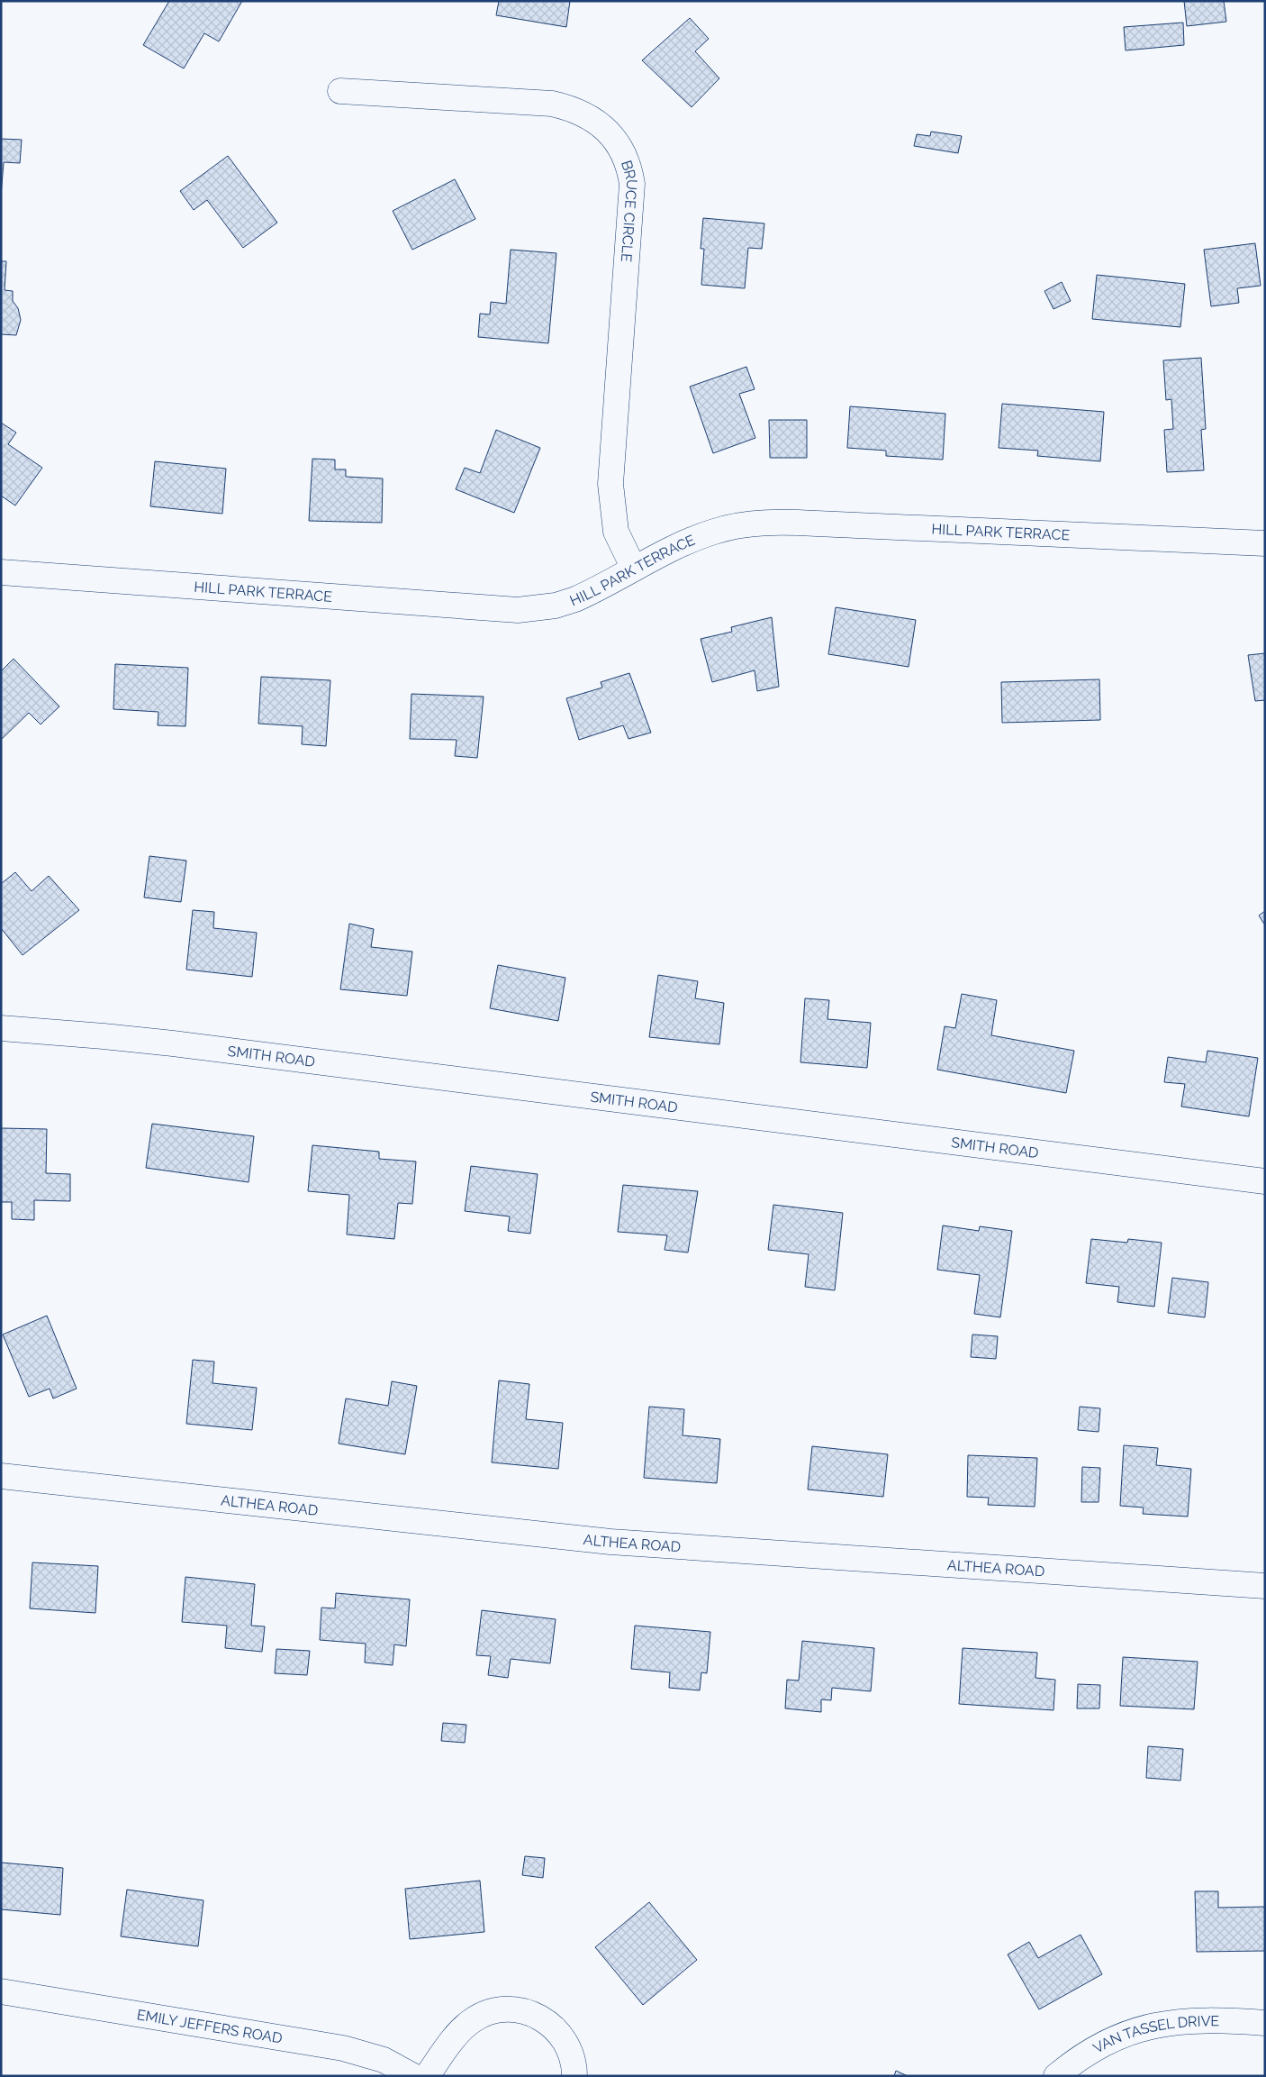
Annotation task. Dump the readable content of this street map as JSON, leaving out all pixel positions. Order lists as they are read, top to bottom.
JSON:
{
  "streets": {
    "street": [
      "BRUCE CIRCLE",
      "HILL PARK TERRACE",
      "SMITH ROAD",
      "ALTHEA ROAD",
      "EMILY JEFFERS ROAD",
      "VAN TASSEL DRIVE"
    ]
  },
  "crossings": [
    ["BRUCE CIRCLE", "HILL PARK TERRACE"]
  ]
}
